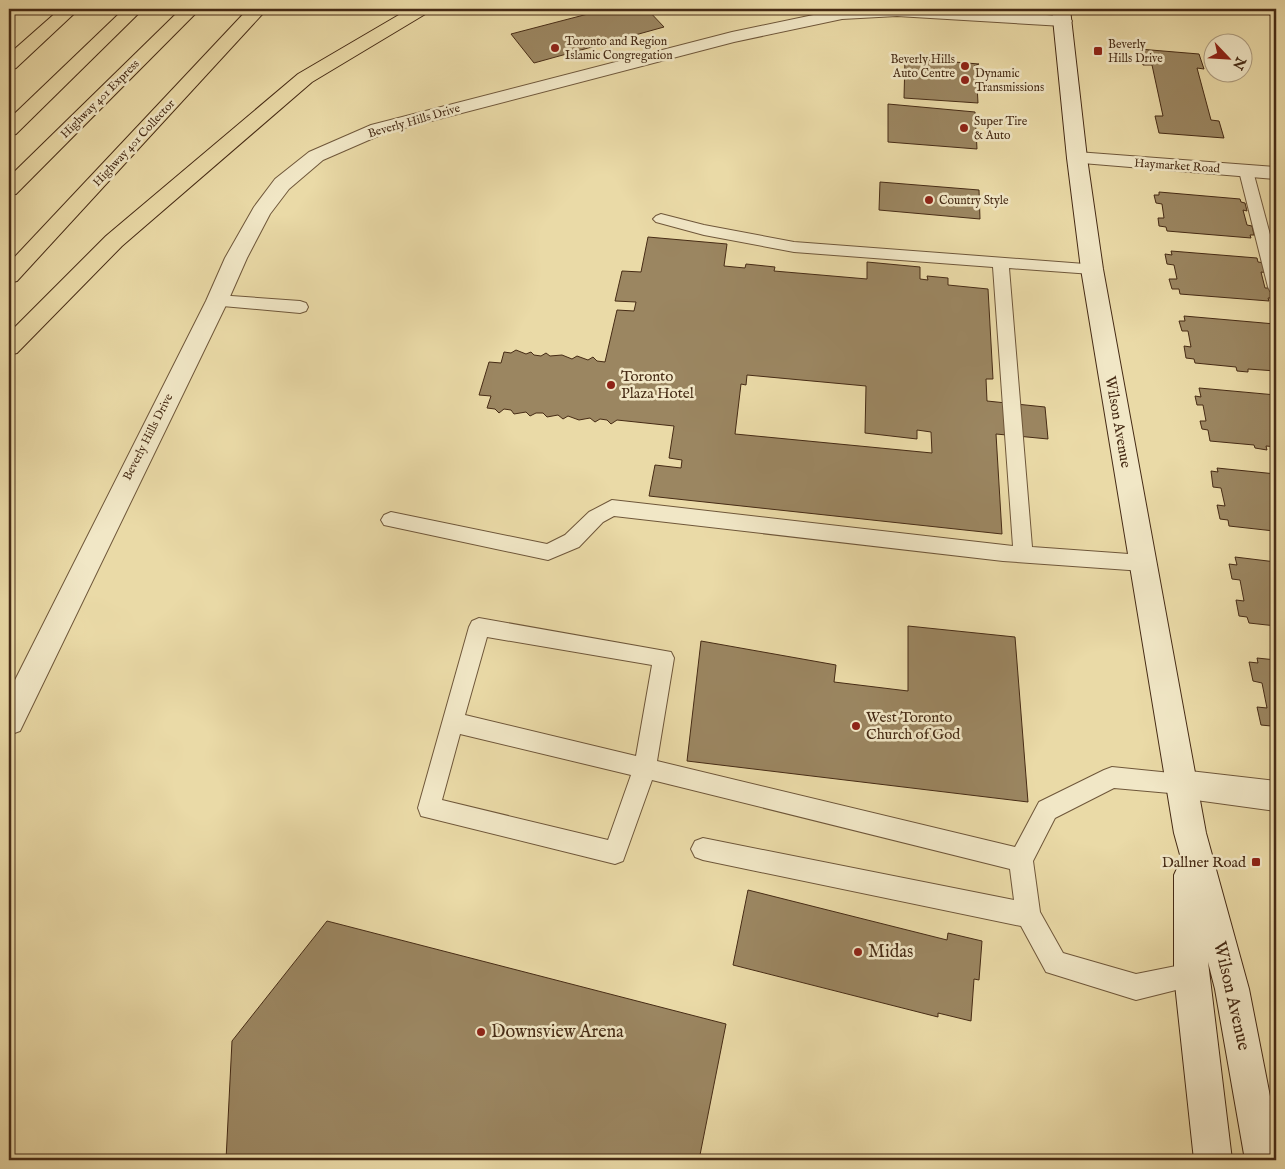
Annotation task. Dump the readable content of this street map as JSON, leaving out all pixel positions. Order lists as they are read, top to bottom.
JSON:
{
  "streets": {
    "highway": ["Highway 401 Express", "Highway 401 Collector"],
    "street": ["Beverly Hills Drive", "Haymarket Road", "Wilson Avenue"]
  },
  "crossings": [
    ["Beverly Hills Drive", "Wilson Avenue"],
    ["Haymarket Road", "Wilson Avenue"]
  ],
  "places": {
    "other": [
      "Toronto and Region Islamic Congregation",
      "Beverly Hills Auto Centre",
      "Dynamic Transmissions",
      "Super Tire & Auto",
      "Country Style",
      "Toronto Plaza Hotel",
      "West Toronto Church of God",
      "Midas",
      "Downsview Arena"
    ],
    "transit": ["Beverly Hills Drive", "Dallner Road"]
  },
  "north": "bottom right"
}
